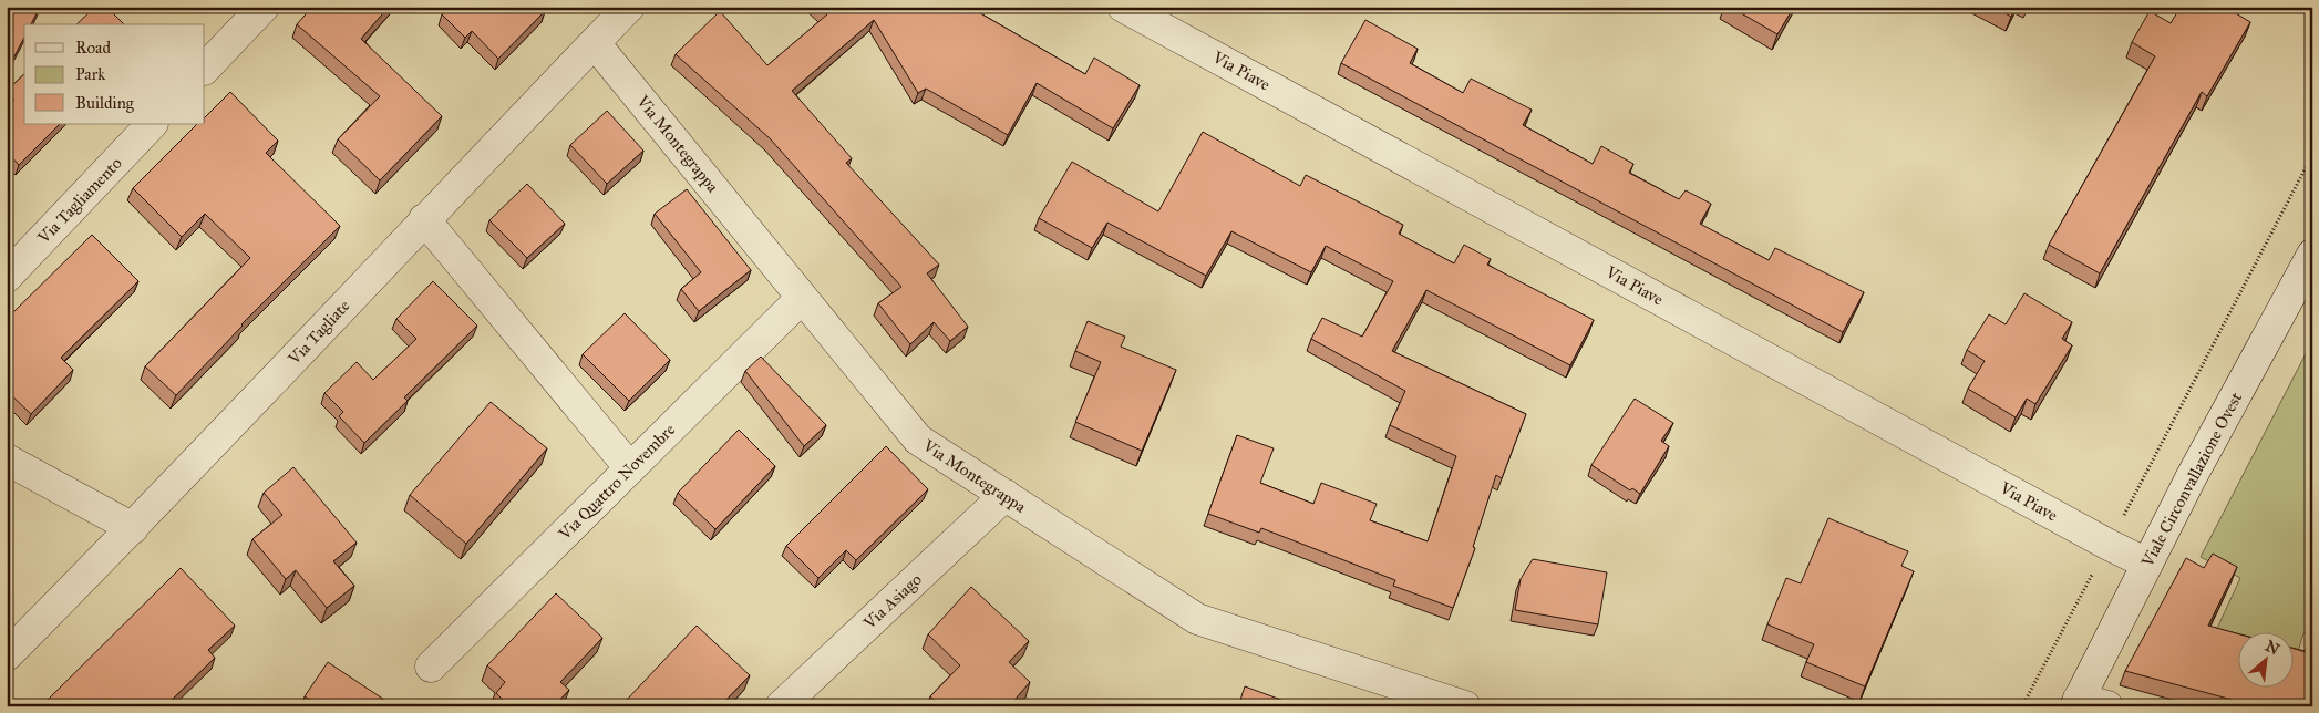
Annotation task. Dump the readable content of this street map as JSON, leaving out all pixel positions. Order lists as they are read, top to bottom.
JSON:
{
  "streets": {
    "street": [
      "Via Piave",
      "Via Montegrappa",
      "Via Tagliamento",
      "Via Tagliate",
      "Viale Circonvallazione Ovest",
      "Via Quattro Novembre",
      "Via Asiago"
    ]
  },
  "crossings": [
    ["Via Piave", "Viale Circonvallazione Ovest"],
    ["Via Montegrappa", "Via Tagliate"],
    ["Via Montegrappa", "Via Quattro Novembre"],
    ["Via Montegrappa", "Via Asiago"]
  ],
  "legend": ["Road", "Park", "Building"],
  "north": "top right"
}
